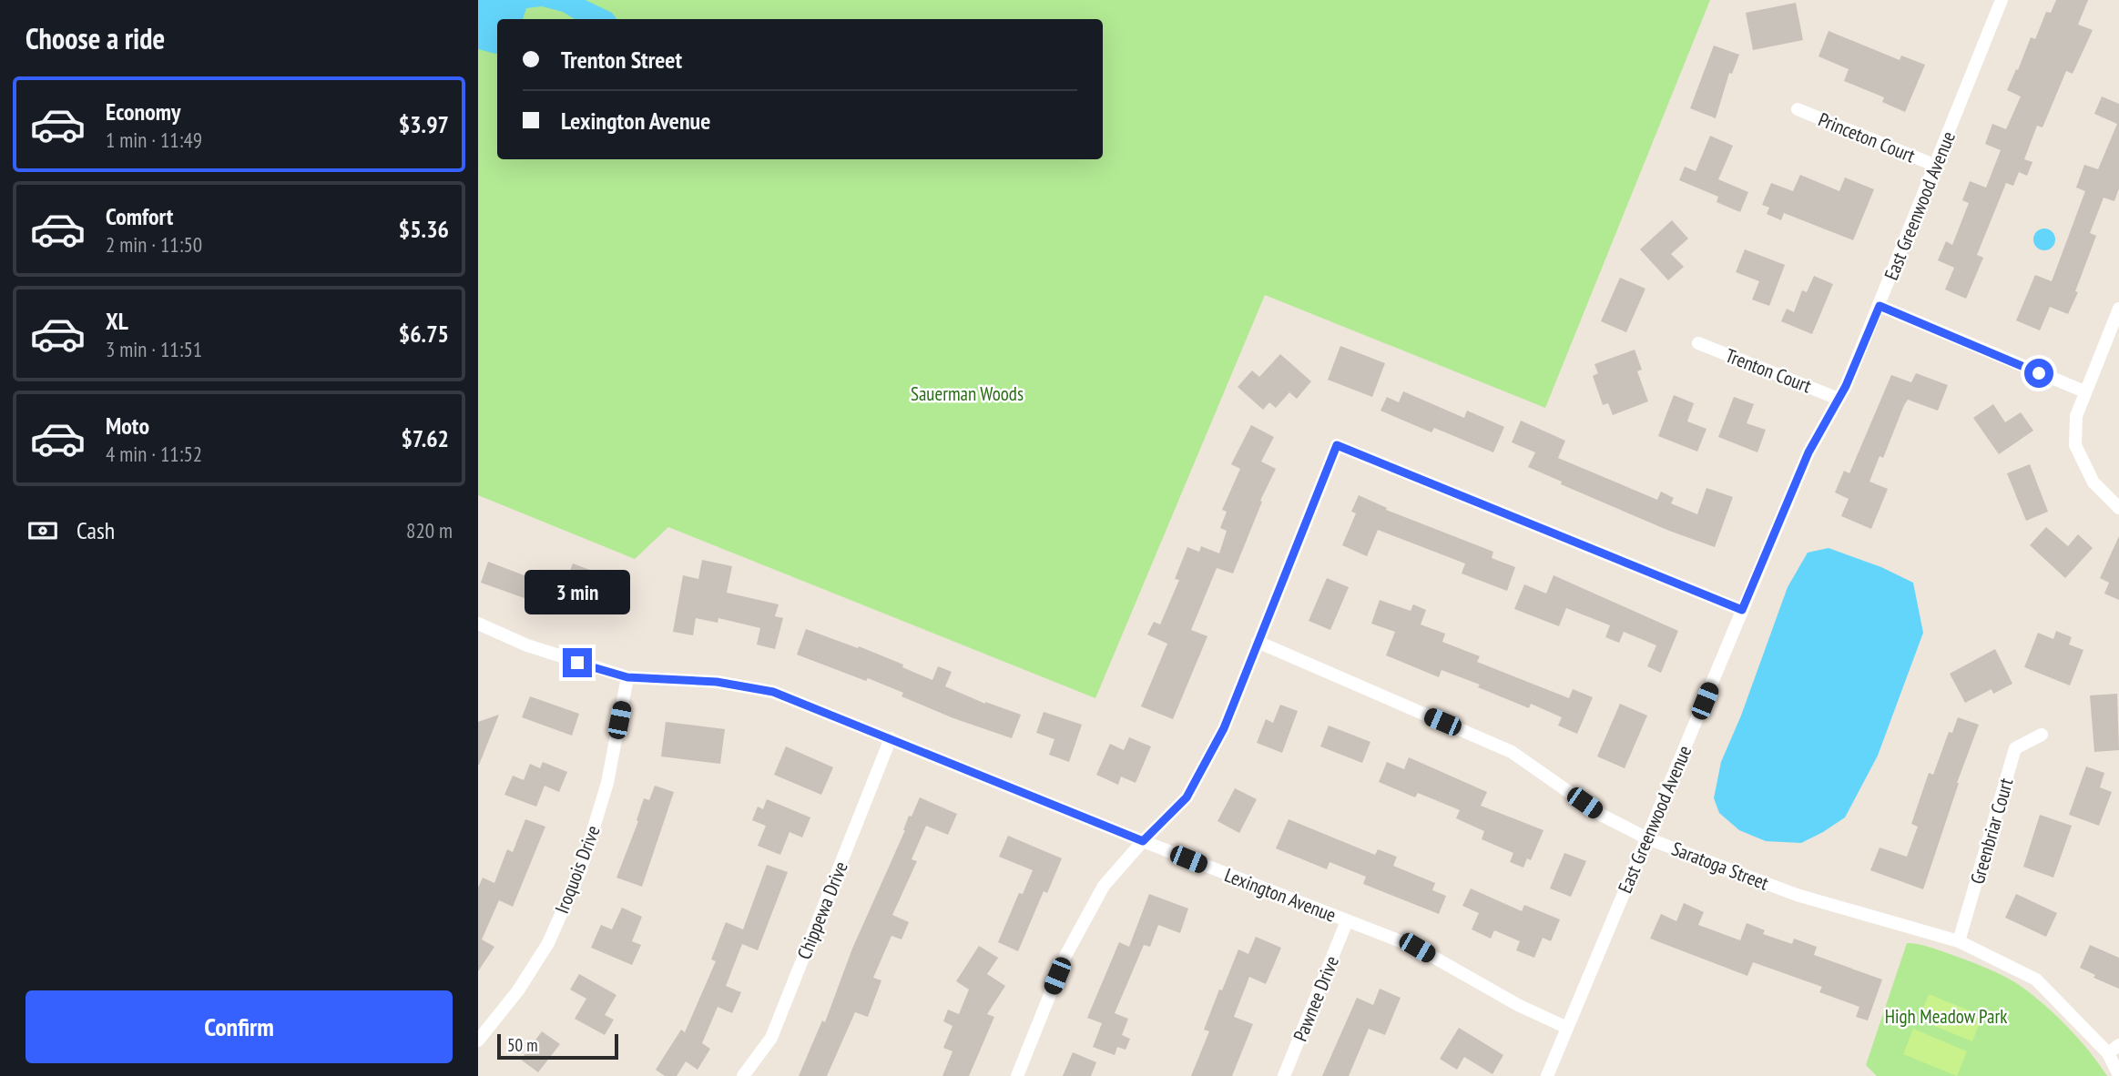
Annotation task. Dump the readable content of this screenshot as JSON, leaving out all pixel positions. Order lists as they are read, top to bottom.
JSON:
{
  "streets": {
    "street": [
      "Princeton Court",
      "East Greenwood Avenue",
      "Trenton Court",
      "Greenbriar Court",
      "Saratoga Street",
      "Iroquois Drive",
      "Lexington Avenue",
      "Chippewa Drive",
      "Pawnee Drive"
    ]
  },
  "crossings": [
    ["Princeton Court", "East Greenwood Avenue"],
    ["East Greenwood Avenue", "Trenton Court"],
    ["East Greenwood Avenue", "Saratoga Street"],
    ["East Greenwood Avenue", "Lexington Avenue"],
    ["Greenbriar Court", "Saratoga Street"],
    ["Iroquois Drive", "Lexington Avenue"],
    ["Lexington Avenue", "Chippewa Drive"],
    ["Lexington Avenue", "Pawnee Drive"]
  ],
  "parks": ["Sauerman Woods", "High Meadow Park"],
  "scale_bar": "50 m",
  "page": {
    "heading": "Choose a ride",
    "banner": ["Trenton Street", "Lexington Avenue"],
    "list": [
      {
        "name": "Economy",
        "note": "1 min · 11:49",
        "value": "$3.97"
      },
      {
        "name": "Comfort",
        "note": "2 min · 11:50",
        "value": "$5.36"
      },
      {
        "name": "XL",
        "note": "3 min · 11:51",
        "value": "$6.75"
      },
      {
        "name": "Moto",
        "note": "4 min · 11:52",
        "value": "$7.62"
      }
    ],
    "pay": ["Cash", "820 m"],
    "bubble": "3 min",
    "buttons": "Confirm",
    "scale": "50 m"
  }
}
